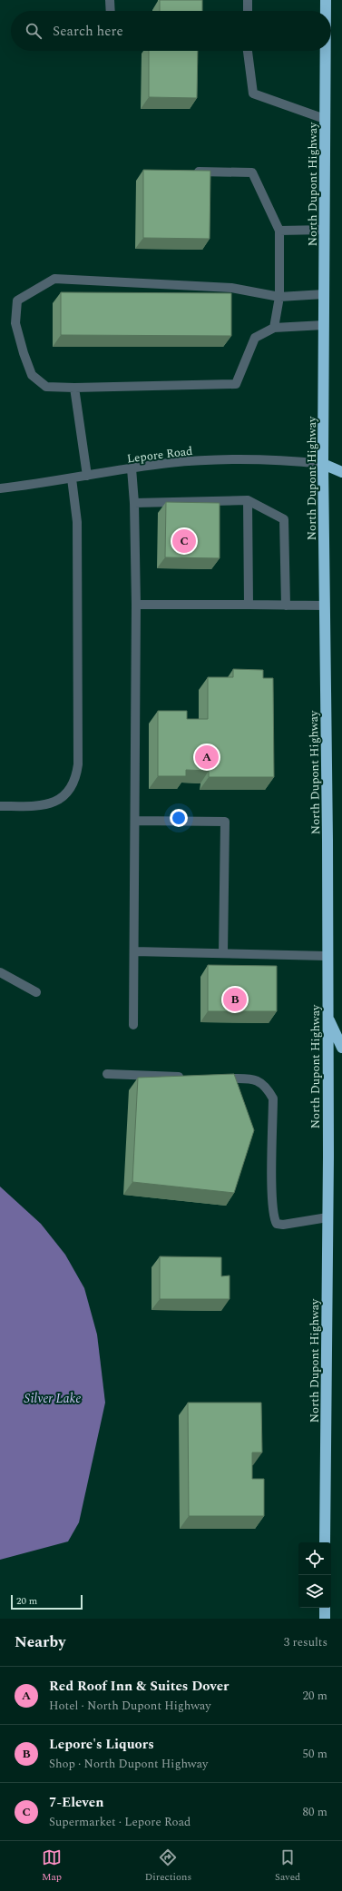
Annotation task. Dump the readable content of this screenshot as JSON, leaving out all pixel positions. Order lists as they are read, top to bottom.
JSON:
{
  "streets": {
    "highway": ["North Dupont Highway"],
    "street": ["Lepore Road"]
  },
  "crossings": [
    ["North Dupont Highway", "Lepore Road"]
  ],
  "water": ["Silver Lake"],
  "scale_bar": "20 m",
  "page": {
    "search": "Search here",
    "pins": ["C", "A", "B"],
    "scale": "20 m",
    "heading": ["Nearby", "3 results"],
    "list": [
      {
        "mark": "A",
        "name": "Red Roof Inn & Suites Dover",
        "note": "Hotel · North Dupont Highway",
        "value": "20 m"
      },
      {
        "mark": "B",
        "name": "Lepore's Liquors",
        "note": "Shop · North Dupont Highway",
        "value": "50 m"
      },
      {
        "mark": "C",
        "name": "7-Eleven",
        "note": "Supermarket · Lepore Road",
        "value": "80 m"
      }
    ],
    "nav": ["Map", "Directions", "Saved"]
  }
}
